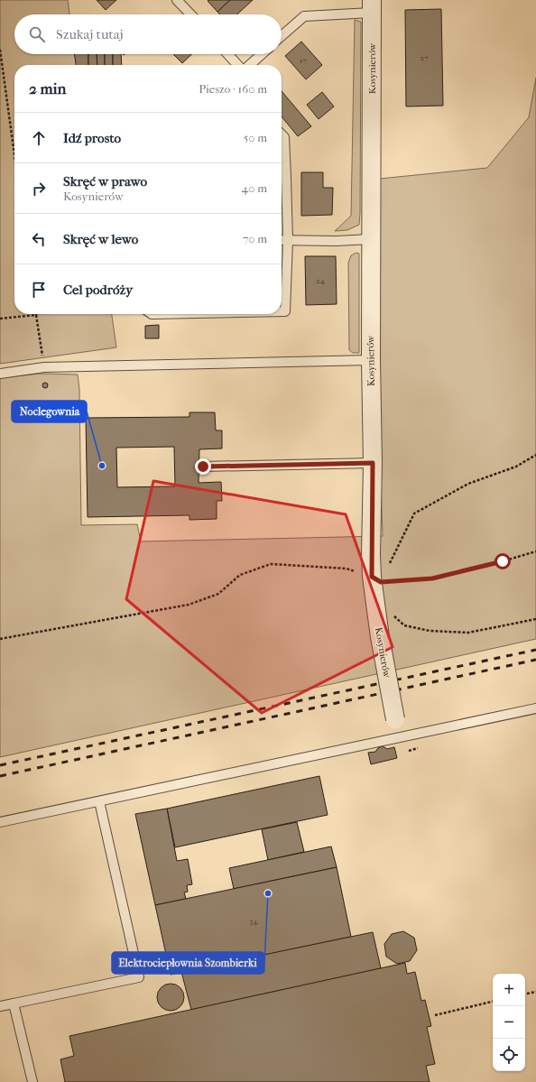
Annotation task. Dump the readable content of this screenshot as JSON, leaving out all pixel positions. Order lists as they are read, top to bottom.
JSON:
{
  "streets": {
    "street": ["Kosynierów"]
  },
  "places": ["Noclegownia", "Elektrociepłownia Szombierki"],
  "house_numbers": [
    "27",
    "17",
    "24",
    "34"
  ],
  "page": {
    "search": "Szukaj tutaj",
    "heading": ["2 min", "Pieszo · 160 m"],
    "list": [
      ["Idź prosto", "50 m"],
      ["Skręć w prawo", "Kosynierów", "40 m"],
      ["Skręć w lewo", "70 m"],
      "Cel podróży"
    ],
    "map_buttons": ["+", "−"]
  }
}
